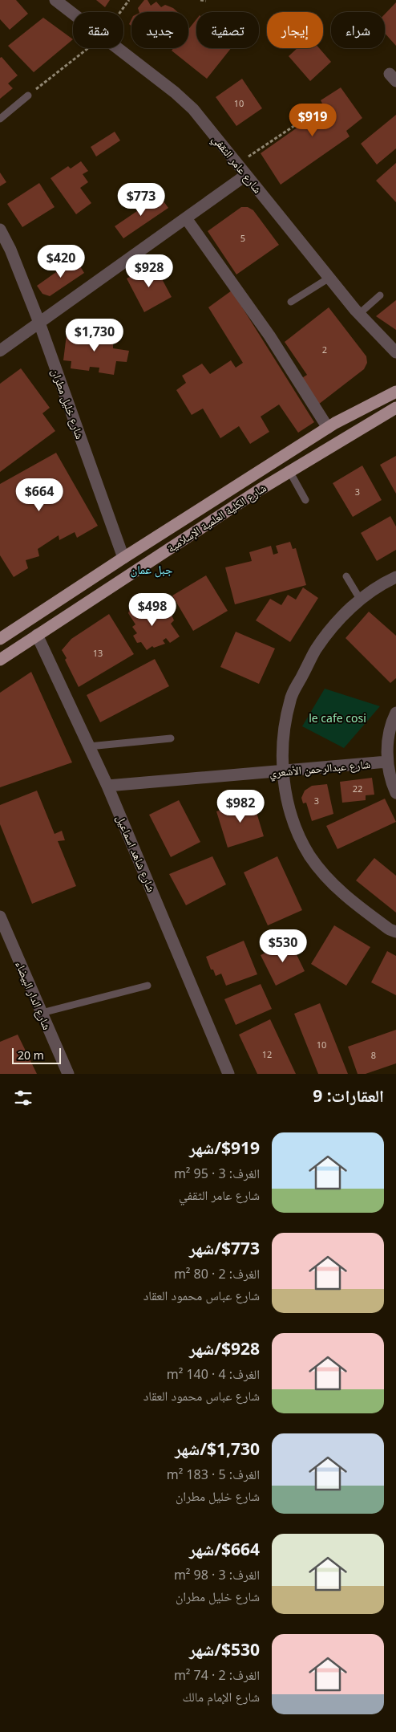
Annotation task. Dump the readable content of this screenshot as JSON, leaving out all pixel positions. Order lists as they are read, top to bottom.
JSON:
{
  "streets": {
    "main road": ["شارع الكلية العلمية الإسلامية"],
    "street": [
      "شارع عامر الثقفي",
      "شارع خليل مطران",
      "شارع عبدالرحمن الأشعري",
      "شارع شاهد اسماعيل",
      "شارع الدار البيضاء"
    ]
  },
  "crossings": [
    ["شارع خليل مطران", "شارع الكلية العلمية الإسلامية"],
    ["شارع الكلية العلمية الإسلامية", "شارع شاهد اسماعيل"],
    ["شارع عبدالرحمن الأشعري", "شارع شاهد اسماعيل"]
  ],
  "districts": ["جبل عمان"],
  "parks": ["le cafe cosi"],
  "house_numbers": [
    "10",
    "5",
    "2",
    "3",
    "13",
    "22",
    "3",
    "10",
    "12",
    "8"
  ],
  "scale_bar": "20 m",
  "page": {
    "chip": [
      "شراء",
      "إيجار",
      "تصفية",
      "جديد",
      "شقة"
    ],
    "price": [
      "$919",
      "$773",
      "$420",
      "$928",
      "$1,730",
      "$664",
      "$498",
      "$982",
      "$530"
    ],
    "scale": "20 m",
    "heading": "العقارات: 9",
    "list": [
      {
        "name": "$919/شهر",
        "note": "الغرف: 3 · 95 m² · شارع عامر الثقفي"
      },
      {
        "name": "$773/شهر",
        "note": "الغرف: 2 · 80 m² · شارع عباس محمود العقاد"
      },
      {
        "name": "$928/شهر",
        "note": "الغرف: 4 · 140 m² · شارع عباس محمود العقاد"
      },
      {
        "name": "$1,730/شهر",
        "note": "الغرف: 5 · 183 m² · شارع خليل مطران"
      },
      {
        "name": "$664/شهر",
        "note": "الغرف: 3 · 98 m² · شارع خليل مطران"
      },
      {
        "name": "$530/شهر",
        "note": "الغرف: 2 · 74 m² · شارع الإمام مالك"
      }
    ]
  }
}
